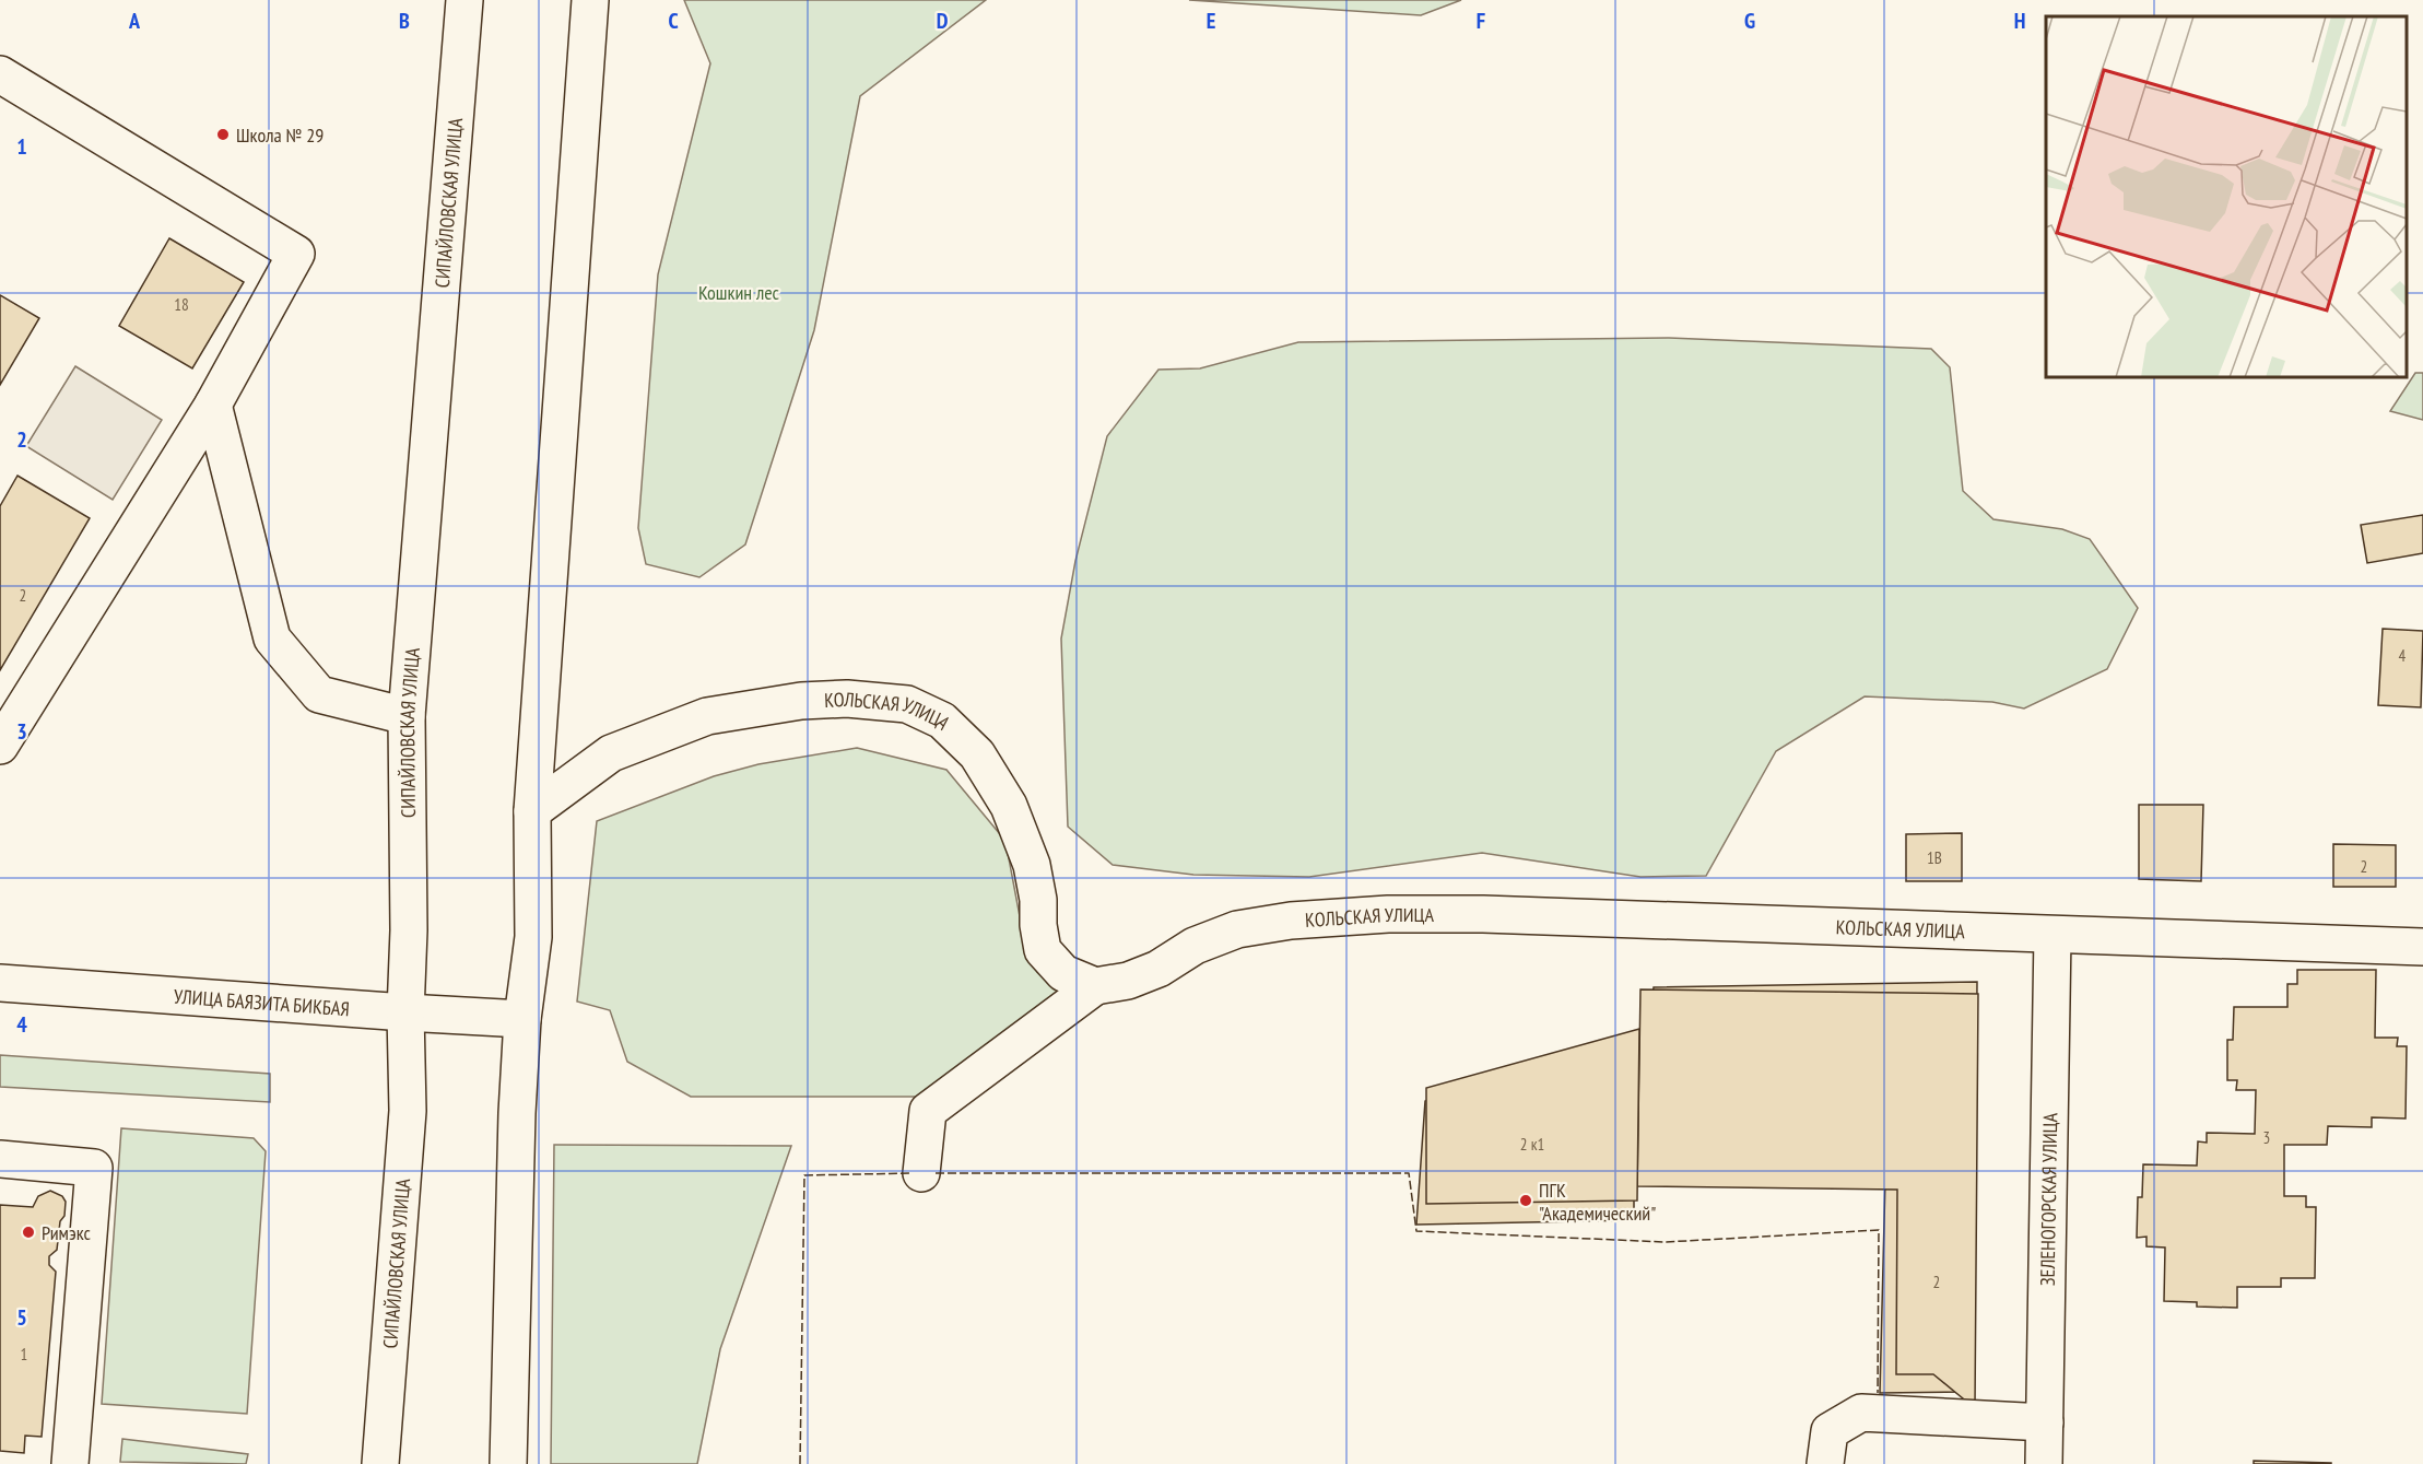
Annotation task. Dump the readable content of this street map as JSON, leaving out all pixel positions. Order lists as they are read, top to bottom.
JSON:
{
  "streets": {
    "main road": [
      "СИПАЙЛОВСКАЯ УЛИЦА",
      "КОЛЬСКАЯ УЛИЦА",
      "УЛИЦА БАЯЗИТА БИКБАЯ",
      "ЗЕЛЕНОГОРСКАЯ УЛИЦА"
    ]
  },
  "crossings": [
    ["СИПАЙЛОВСКАЯ УЛИЦА", "УЛИЦА БАЯЗИТА БИКБАЯ"],
    ["КОЛЬСКАЯ УЛИЦА", "ЗЕЛЕНОГОРСКАЯ УЛИЦА"]
  ],
  "parks": ["Кошкин лес"],
  "places": ["Школа № 29", "ПГК \"Академический\"", "Римэкс"],
  "house_numbers": [
    "18",
    "2",
    "4",
    "1В",
    "2",
    "3",
    "2 к1",
    "2",
    "1"
  ],
  "grid": {
    "columns": [
      "A",
      "B",
      "C",
      "D",
      "E",
      "F",
      "G",
      "H"
    ],
    "rows": [
      "1",
      "2",
      "3",
      "4",
      "5"
    ]
  }
}
